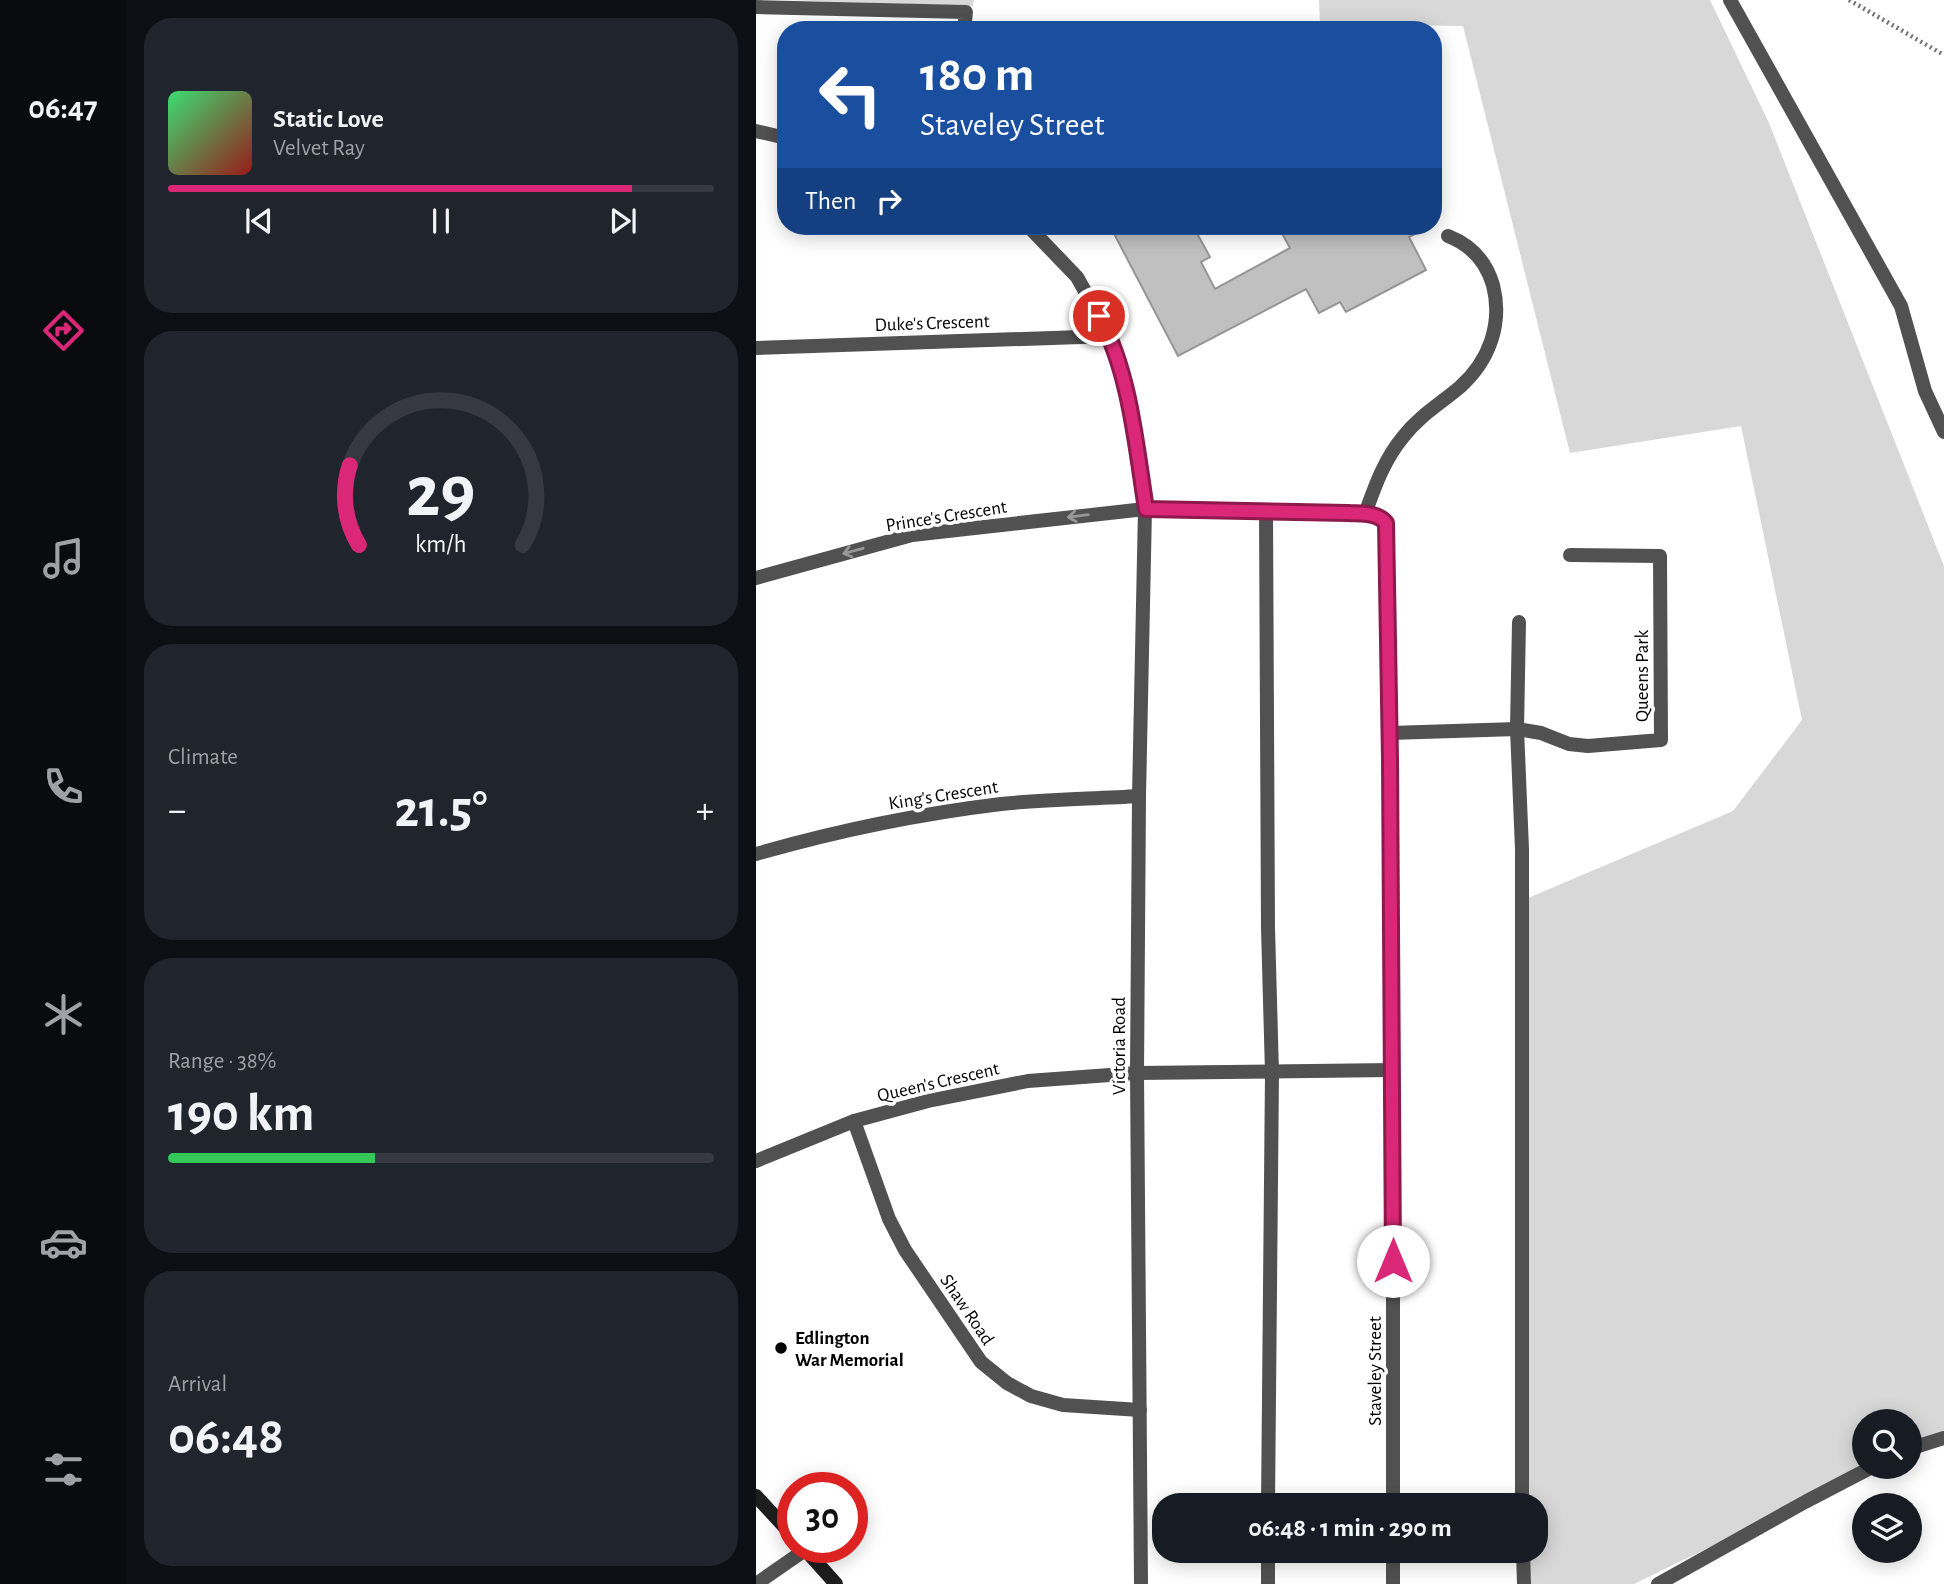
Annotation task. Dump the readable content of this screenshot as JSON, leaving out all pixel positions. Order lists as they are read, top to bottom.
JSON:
{
  "streets": {
    "street": [
      "Duke's Crescent",
      "Prince's Crescent",
      "Queens Park",
      "King's Crescent",
      "Victoria Road",
      "Queen's Crescent",
      "Shaw Road",
      "Staveley Street"
    ]
  },
  "crossings": [
    ["Duke's Crescent", "Victoria Road"],
    ["Prince's Crescent", "Victoria Road"],
    ["King's Crescent", "Victoria Road"],
    ["Victoria Road", "Queen's Crescent"],
    ["Victoria Road", "Shaw Road"],
    ["Queen's Crescent", "Shaw Road"],
    ["Queen's Crescent", "Staveley Street"]
  ],
  "one_way": ["Prince's Crescent"],
  "places": ["Edlington War Memorial"],
  "page": {
    "tabs": "06:47",
    "turn": ["180 m", "Staveley Street"],
    "song": ["Static Love", "Velvet Ray"],
    "then": "Then",
    "tile": [
      "Climate",
      ["Range · 38%", "190 km"],
      ["Arrival", "06:48"]
    ],
    "heat": ["−", "21.5°", "+"],
    "limit": "30",
    "trip": "06:48 · 1 min · 290 m",
    "gauge": ["29", "km/h"]
  }
}
